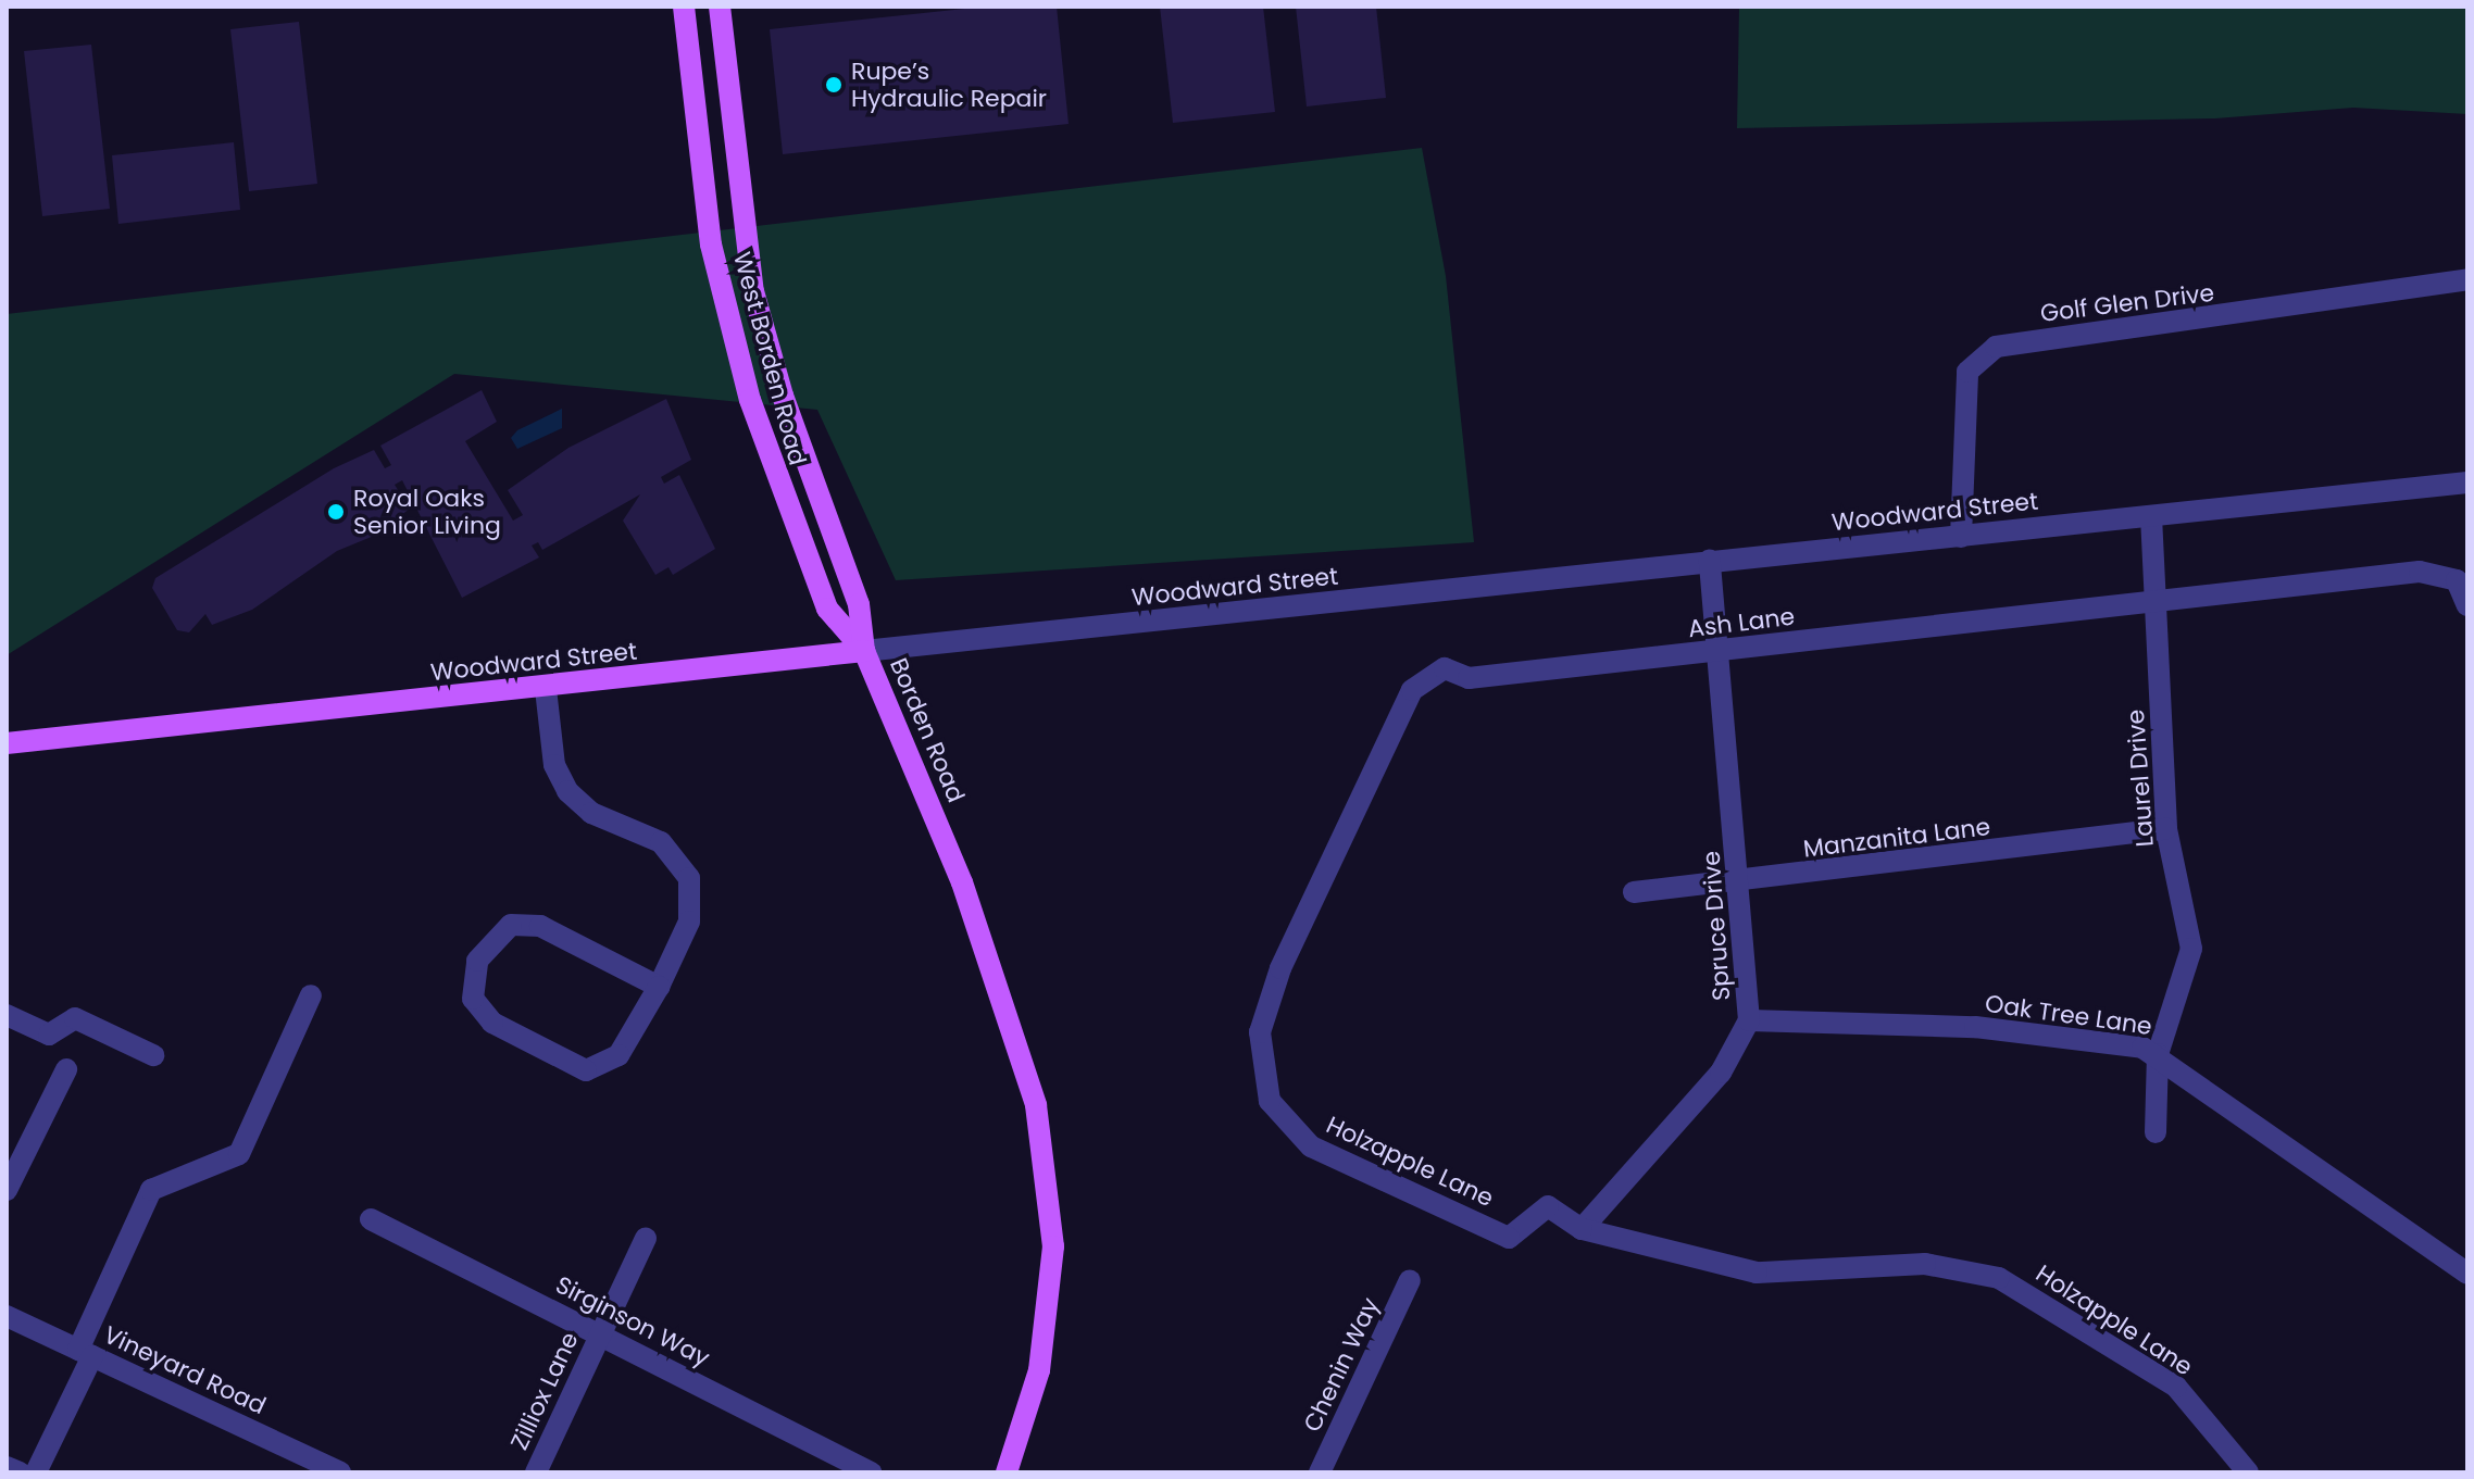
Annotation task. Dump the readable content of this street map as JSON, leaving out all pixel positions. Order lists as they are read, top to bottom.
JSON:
{
  "streets": {
    "main road": ["West Borden Road", "Woodward Street", "Borden Road"],
    "street": [
      "Golf Glen Drive",
      "Ash Lane",
      "Laurel Drive",
      "Manzanita Lane",
      "Spruce Drive",
      "Oak Tree Lane",
      "Holzapple Lane",
      "Sirginson Way",
      "Chenin Way",
      "Vineyard Road",
      "Zilliox Lane"
    ]
  },
  "crossings": [
    ["Golf Glen Drive", "Woodward Street"],
    ["West Borden Road", "Woodward Street"],
    ["West Borden Road", "Borden Road"],
    ["Woodward Street", "Borden Road"],
    ["Woodward Street", "Laurel Drive"],
    ["Woodward Street", "Spruce Drive"],
    ["Ash Lane", "Laurel Drive"],
    ["Ash Lane", "Spruce Drive"],
    ["Ash Lane", "Holzapple Lane"],
    ["Laurel Drive", "Manzanita Lane"],
    ["Laurel Drive", "Oak Tree Lane"],
    ["Manzanita Lane", "Spruce Drive"],
    ["Spruce Drive", "Oak Tree Lane"],
    ["Spruce Drive", "Holzapple Lane"],
    ["Sirginson Way", "Zilliox Lane"]
  ],
  "places": ["Rupe’s Hydraulic Repair", "Royal Oaks Senior Living"]
}
